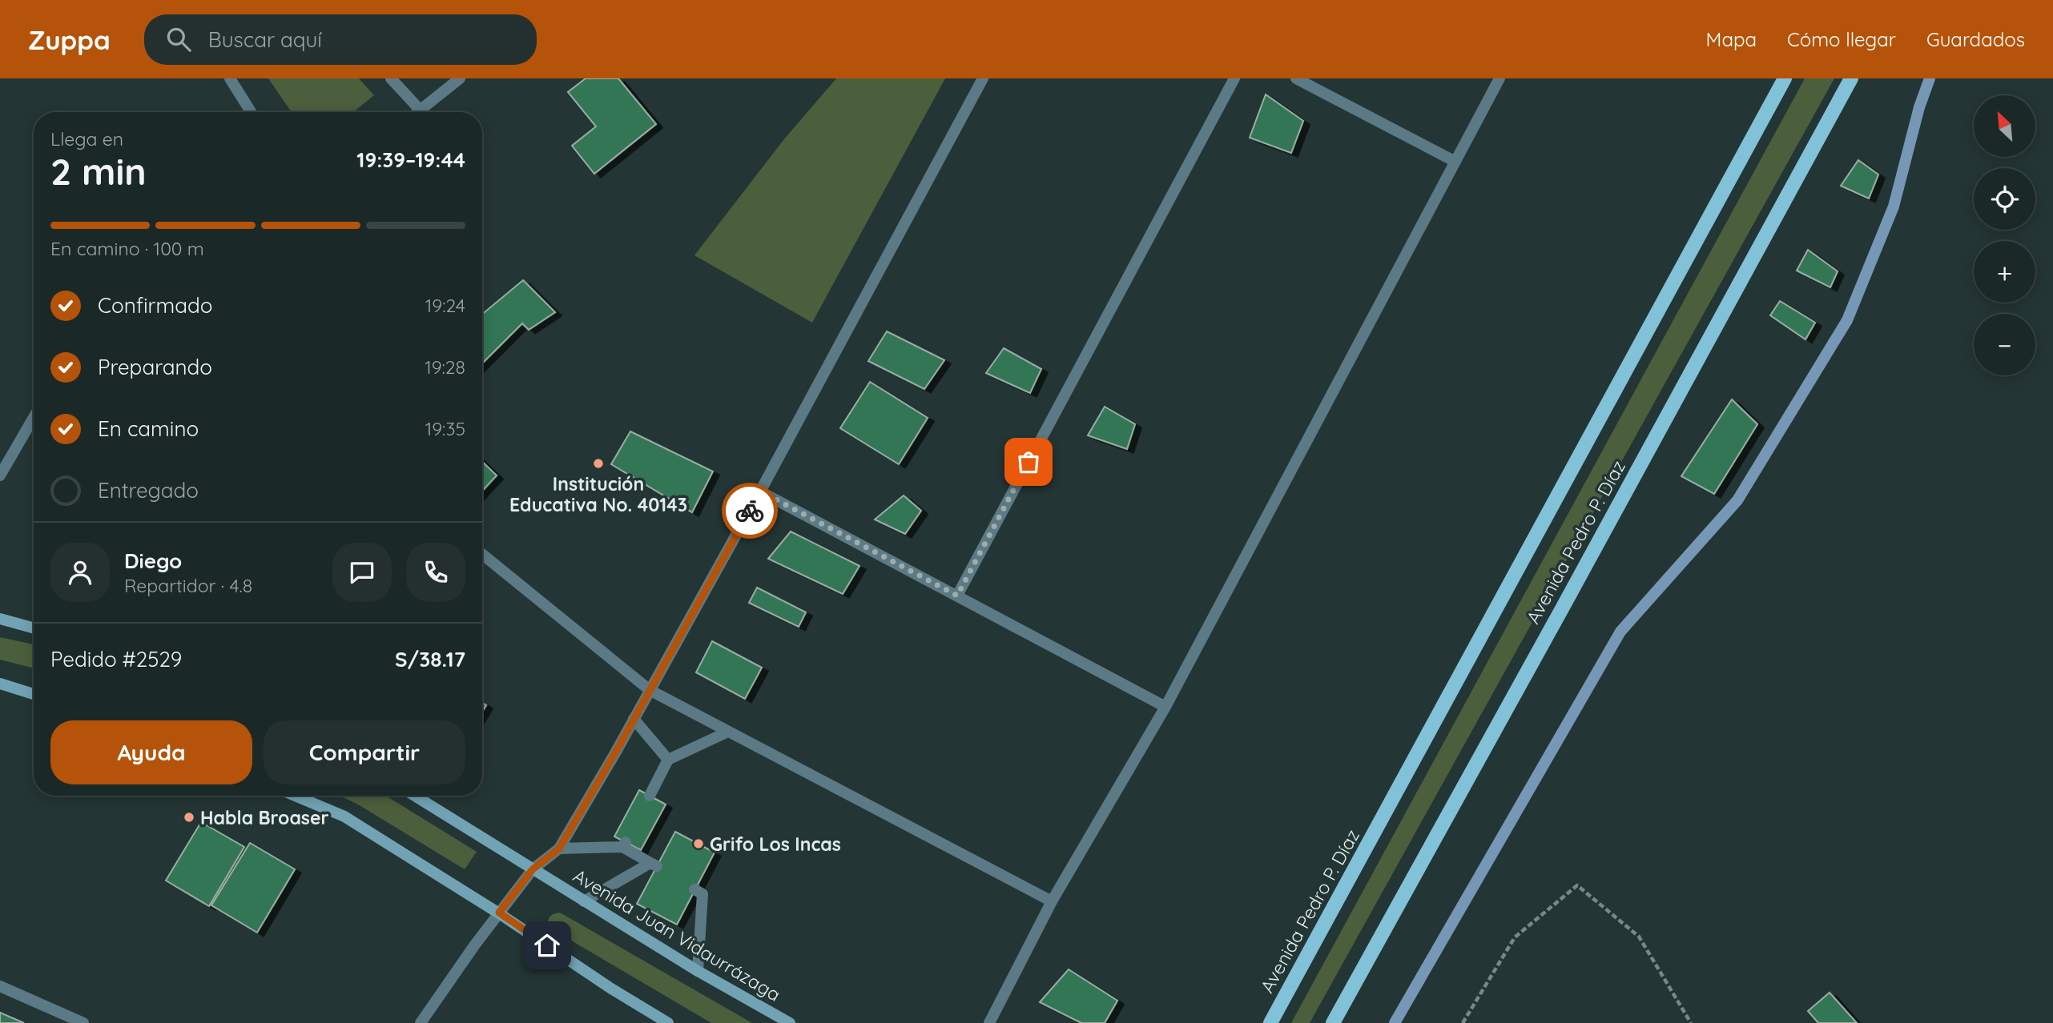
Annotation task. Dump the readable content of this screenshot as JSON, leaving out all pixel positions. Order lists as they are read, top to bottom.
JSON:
{
  "streets": {
    "main road": ["Avenida Pedro P. Díaz", "Avenida Juan Vidaurrázaga"]
  },
  "places": ["Institución Educativa No. 40143", "Habla Broaser", "Grifo Los Incas"],
  "north": "top left",
  "page": {
    "header": "Zuppa",
    "search": "Buscar aquí",
    "nav": ["Mapa", "Cómo llegar", "Guardados"],
    "map_buttons": ["+", "−"],
    "heading": ["2 min", "Llega en", "19:39–19:44"],
    "panel": [
      "Diego",
      "Repartidor · 4.8",
      "Pedido #2529",
      "S/38.17"
    ],
    "bar": "En camino · 100 m",
    "list": [
      ["Confirmado", "19:24"],
      ["Preparando", "19:28"],
      ["En camino", "19:35"],
      "Entregado"
    ],
    "buttons": ["Ayuda", "Compartir"]
  }
}
